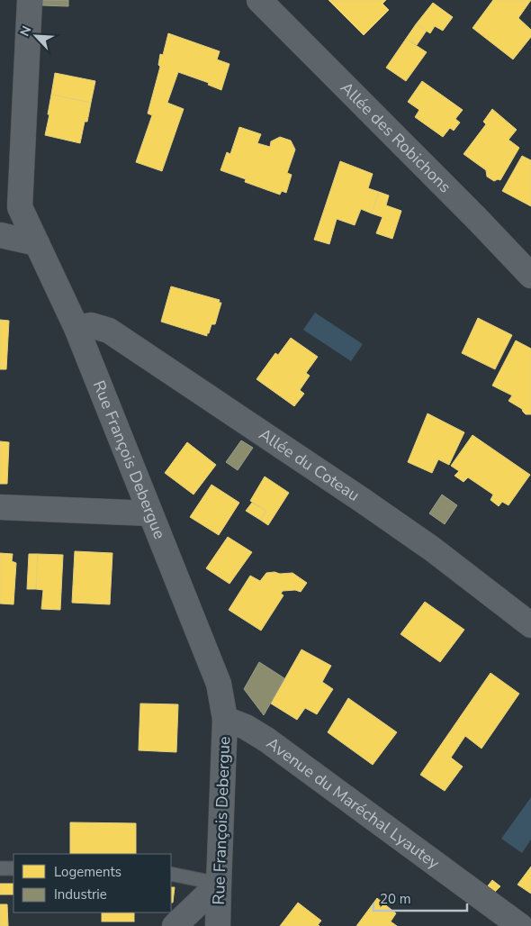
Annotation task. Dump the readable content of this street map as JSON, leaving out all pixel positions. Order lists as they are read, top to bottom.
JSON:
{
  "streets": {
    "street": [
      "Allée des Robichons",
      "Rue François Debergue",
      "Allée du Coteau",
      "Avenue du Maréchal Lyautey"
    ]
  },
  "crossings": [
    ["Rue François Debergue", "Allée du Coteau"],
    ["Rue François Debergue", "Avenue du Maréchal Lyautey"]
  ],
  "legend": ["Logements", "Industrie"],
  "scale_bar": "20 m",
  "north": "top left"
}
